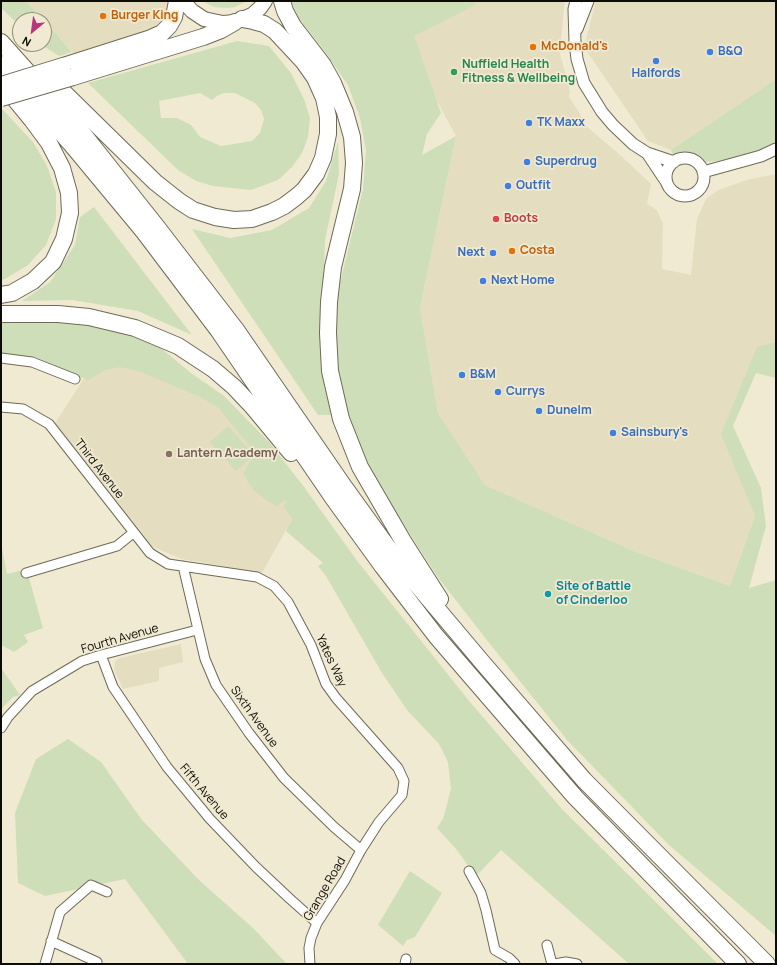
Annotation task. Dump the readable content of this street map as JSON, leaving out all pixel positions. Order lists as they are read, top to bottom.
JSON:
{
  "streets": {
    "street": [
      "Third Avenue",
      "Fourth Avenue",
      "Yates Way",
      "Sixth Avenue",
      "Fifth Avenue",
      "Grange Road"
    ]
  },
  "crossings": [
    ["Third Avenue", "Yates Way"],
    ["Fourth Avenue", "Sixth Avenue"],
    ["Fourth Avenue", "Fifth Avenue"],
    ["Yates Way", "Sixth Avenue"],
    ["Yates Way", "Grange Road"],
    ["Sixth Avenue", "Grange Road"],
    ["Fifth Avenue", "Grange Road"]
  ],
  "places": [
    "Burger King",
    "McDonald's",
    "B&Q",
    "Halfords",
    "Nuffield Health Fitness & Wellbeing",
    "TK Maxx",
    "Superdrug",
    "Outfit",
    "Boots",
    "Costa",
    "Next",
    "Next Home",
    "B&M",
    "Currys",
    "Dunelm",
    "Sainsbury's",
    "Lantern Academy",
    "Site of Battle of Cinderloo"
  ],
  "north": "bottom left"
}
